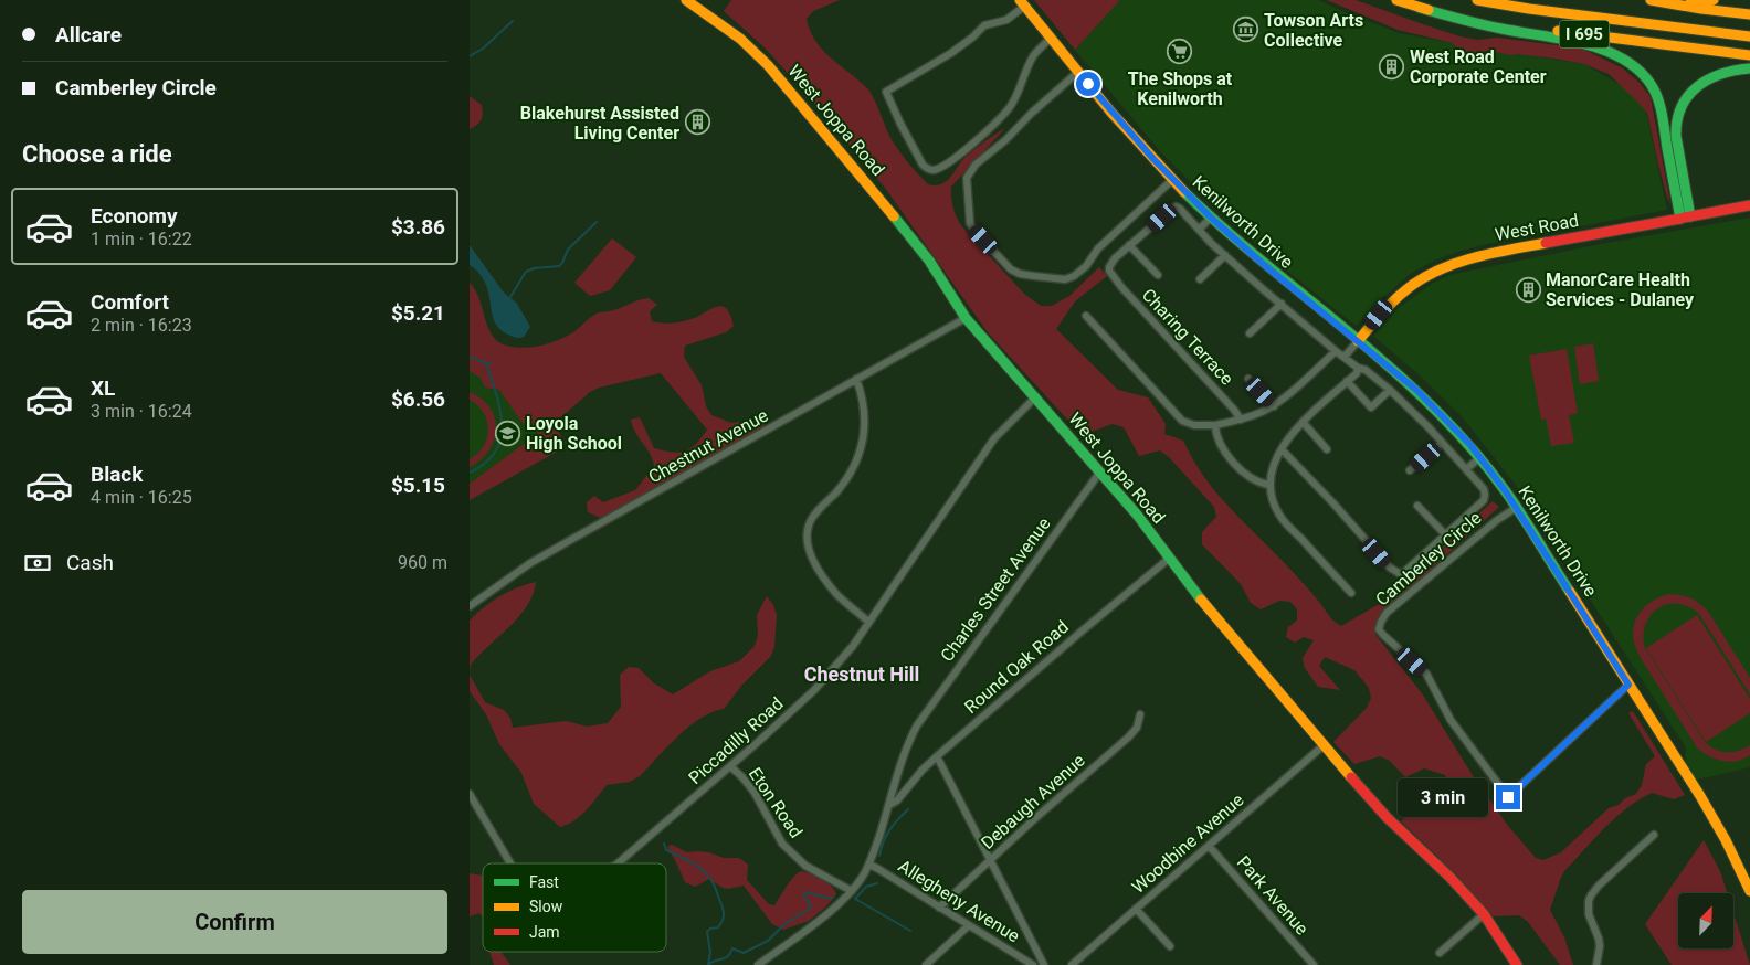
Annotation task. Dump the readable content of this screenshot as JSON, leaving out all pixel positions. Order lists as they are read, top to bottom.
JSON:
{
  "streets": {
    "main road": [
      "I 695",
      "West Joppa Road",
      "Kenilworth Drive",
      "West Road"
    ],
    "street": [
      "Charing Terrace",
      "Chestnut Avenue",
      "Camberley Circle",
      "Charles Street Avenue",
      "Round Oak Road",
      "Piccadilly Road",
      "Debaugh Avenue",
      "Eton Road",
      "Woodbine Avenue",
      "Park Avenue",
      "Allegheny Avenue"
    ]
  },
  "crossings": [
    ["West Joppa Road", "Chestnut Avenue"],
    ["West Joppa Road", "Charles Street Avenue"],
    ["West Joppa Road", "Round Oak Road"],
    ["West Joppa Road", "Piccadilly Road"],
    ["West Joppa Road", "Woodbine Avenue"],
    ["Kenilworth Drive", "West Road"],
    ["Kenilworth Drive", "Camberley Circle"],
    ["Charles Street Avenue", "Round Oak Road"],
    ["Charles Street Avenue", "Eton Road"],
    ["Charles Street Avenue", "Allegheny Avenue"],
    ["Piccadilly Road", "Eton Road"],
    ["Debaugh Avenue", "Allegheny Avenue"],
    ["Woodbine Avenue", "Park Avenue"]
  ],
  "districts": ["Chestnut Hill"],
  "places": {
    "museum": ["Towson Arts Collective"],
    "supermarket": ["The Shops at Kenilworth"],
    "building": ["West Road Corporate Center", "Blakehurst Assisted Living Center", "ManorCare Health Services - Dulaney"],
    "school or university": ["Loyola High School"]
  },
  "legend": ["Fast", "Slow", "Jam"],
  "north": "top right",
  "page": {
    "banner": ["Allcare", "Camberley Circle"],
    "heading": "Choose a ride",
    "list": [
      {
        "name": "Economy",
        "note": "1 min · 16:22",
        "value": "$3.86"
      },
      {
        "name": "Comfort",
        "note": "2 min · 16:23",
        "value": "$5.21"
      },
      {
        "name": "XL",
        "note": "3 min · 16:24",
        "value": "$6.56"
      },
      {
        "name": "Black",
        "note": "4 min · 16:25",
        "value": "$5.15"
      }
    ],
    "pay": ["Cash", "960 m"],
    "bubble": "3 min",
    "buttons": "Confirm"
  }
}
